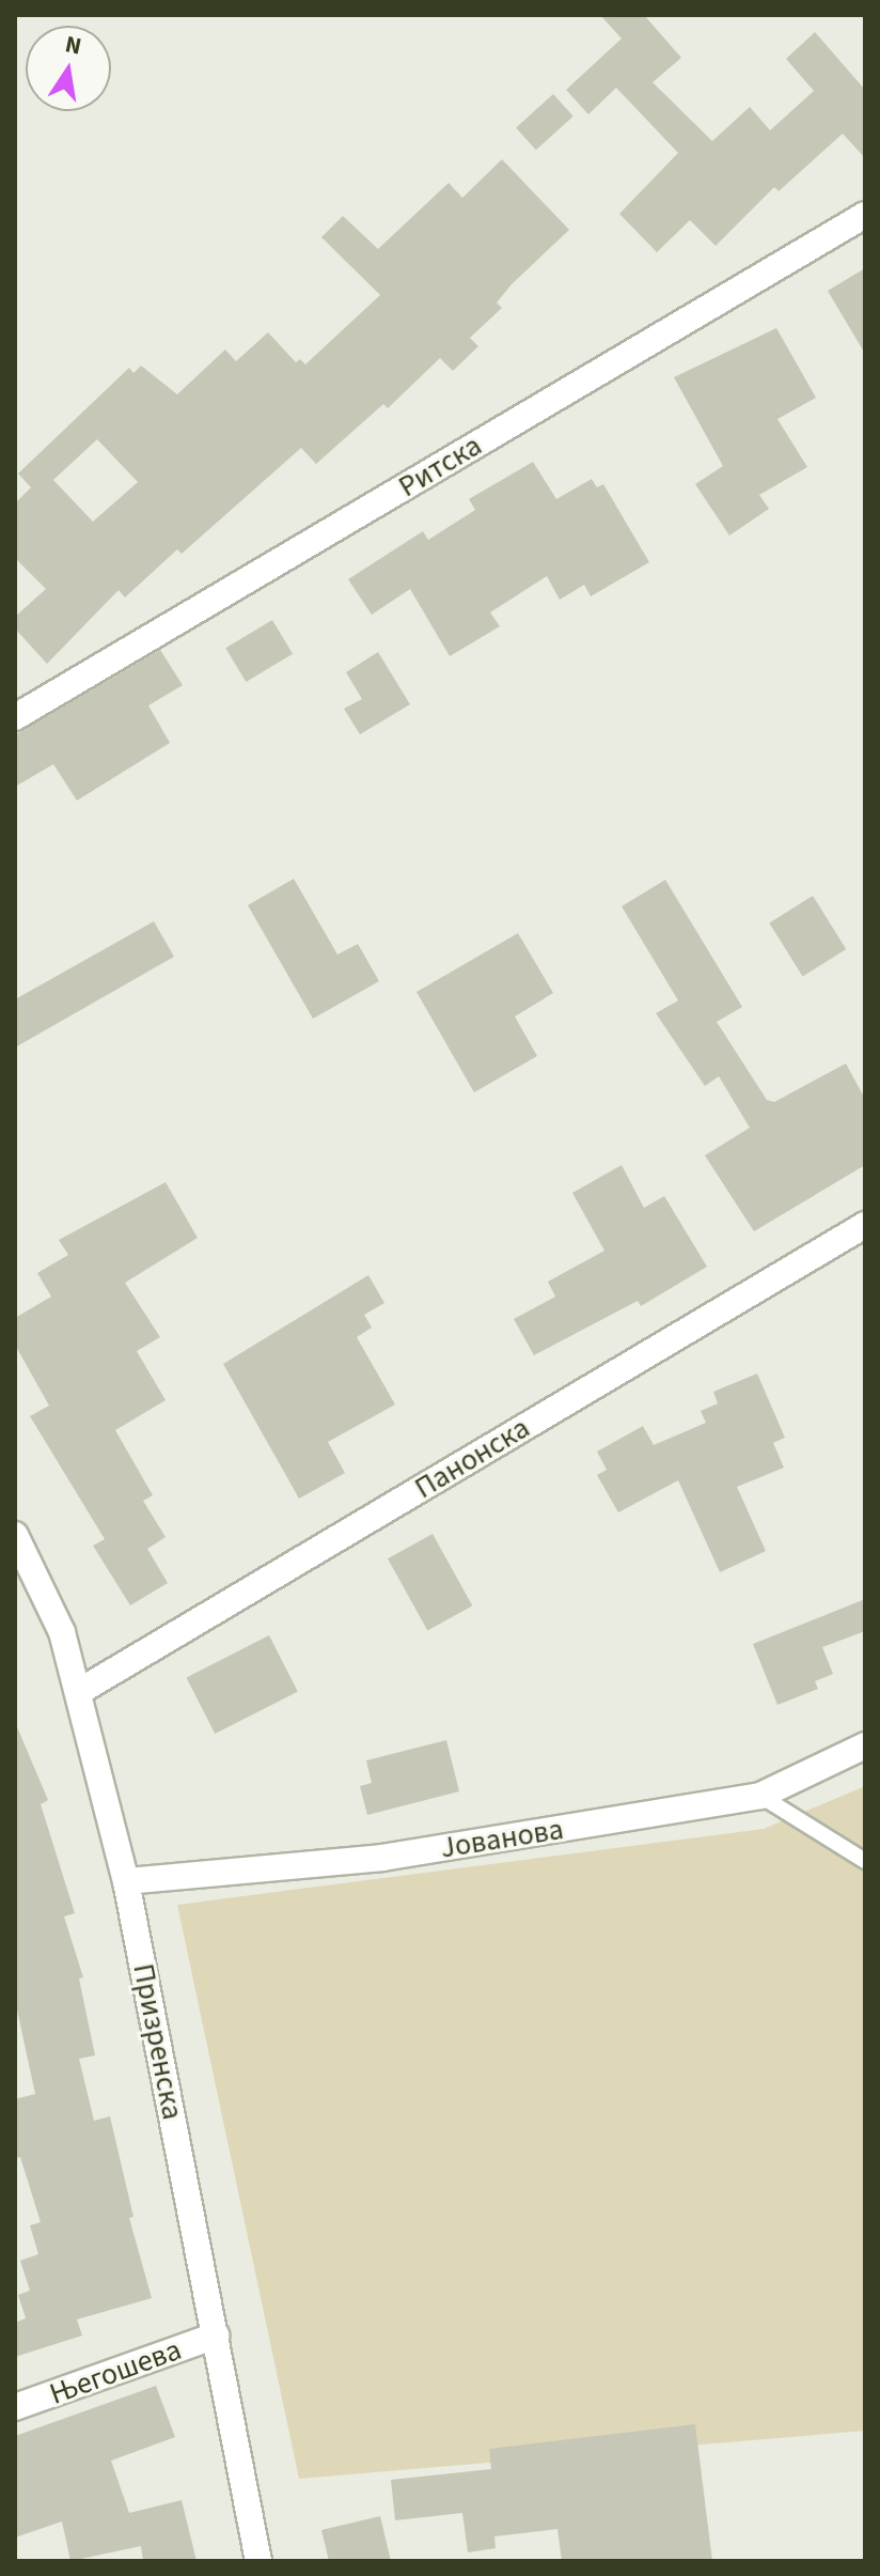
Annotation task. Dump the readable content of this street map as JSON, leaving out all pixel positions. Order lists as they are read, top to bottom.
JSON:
{
  "streets": {
    "street": [
      "Ритска",
      "Панонска",
      "Јованова",
      "Призренска",
      "Његошева"
    ]
  },
  "crossings": [
    ["Панонска", "Призренска"],
    ["Јованова", "Призренска"],
    ["Призренска", "Његошева"]
  ],
  "north": "top"
}
